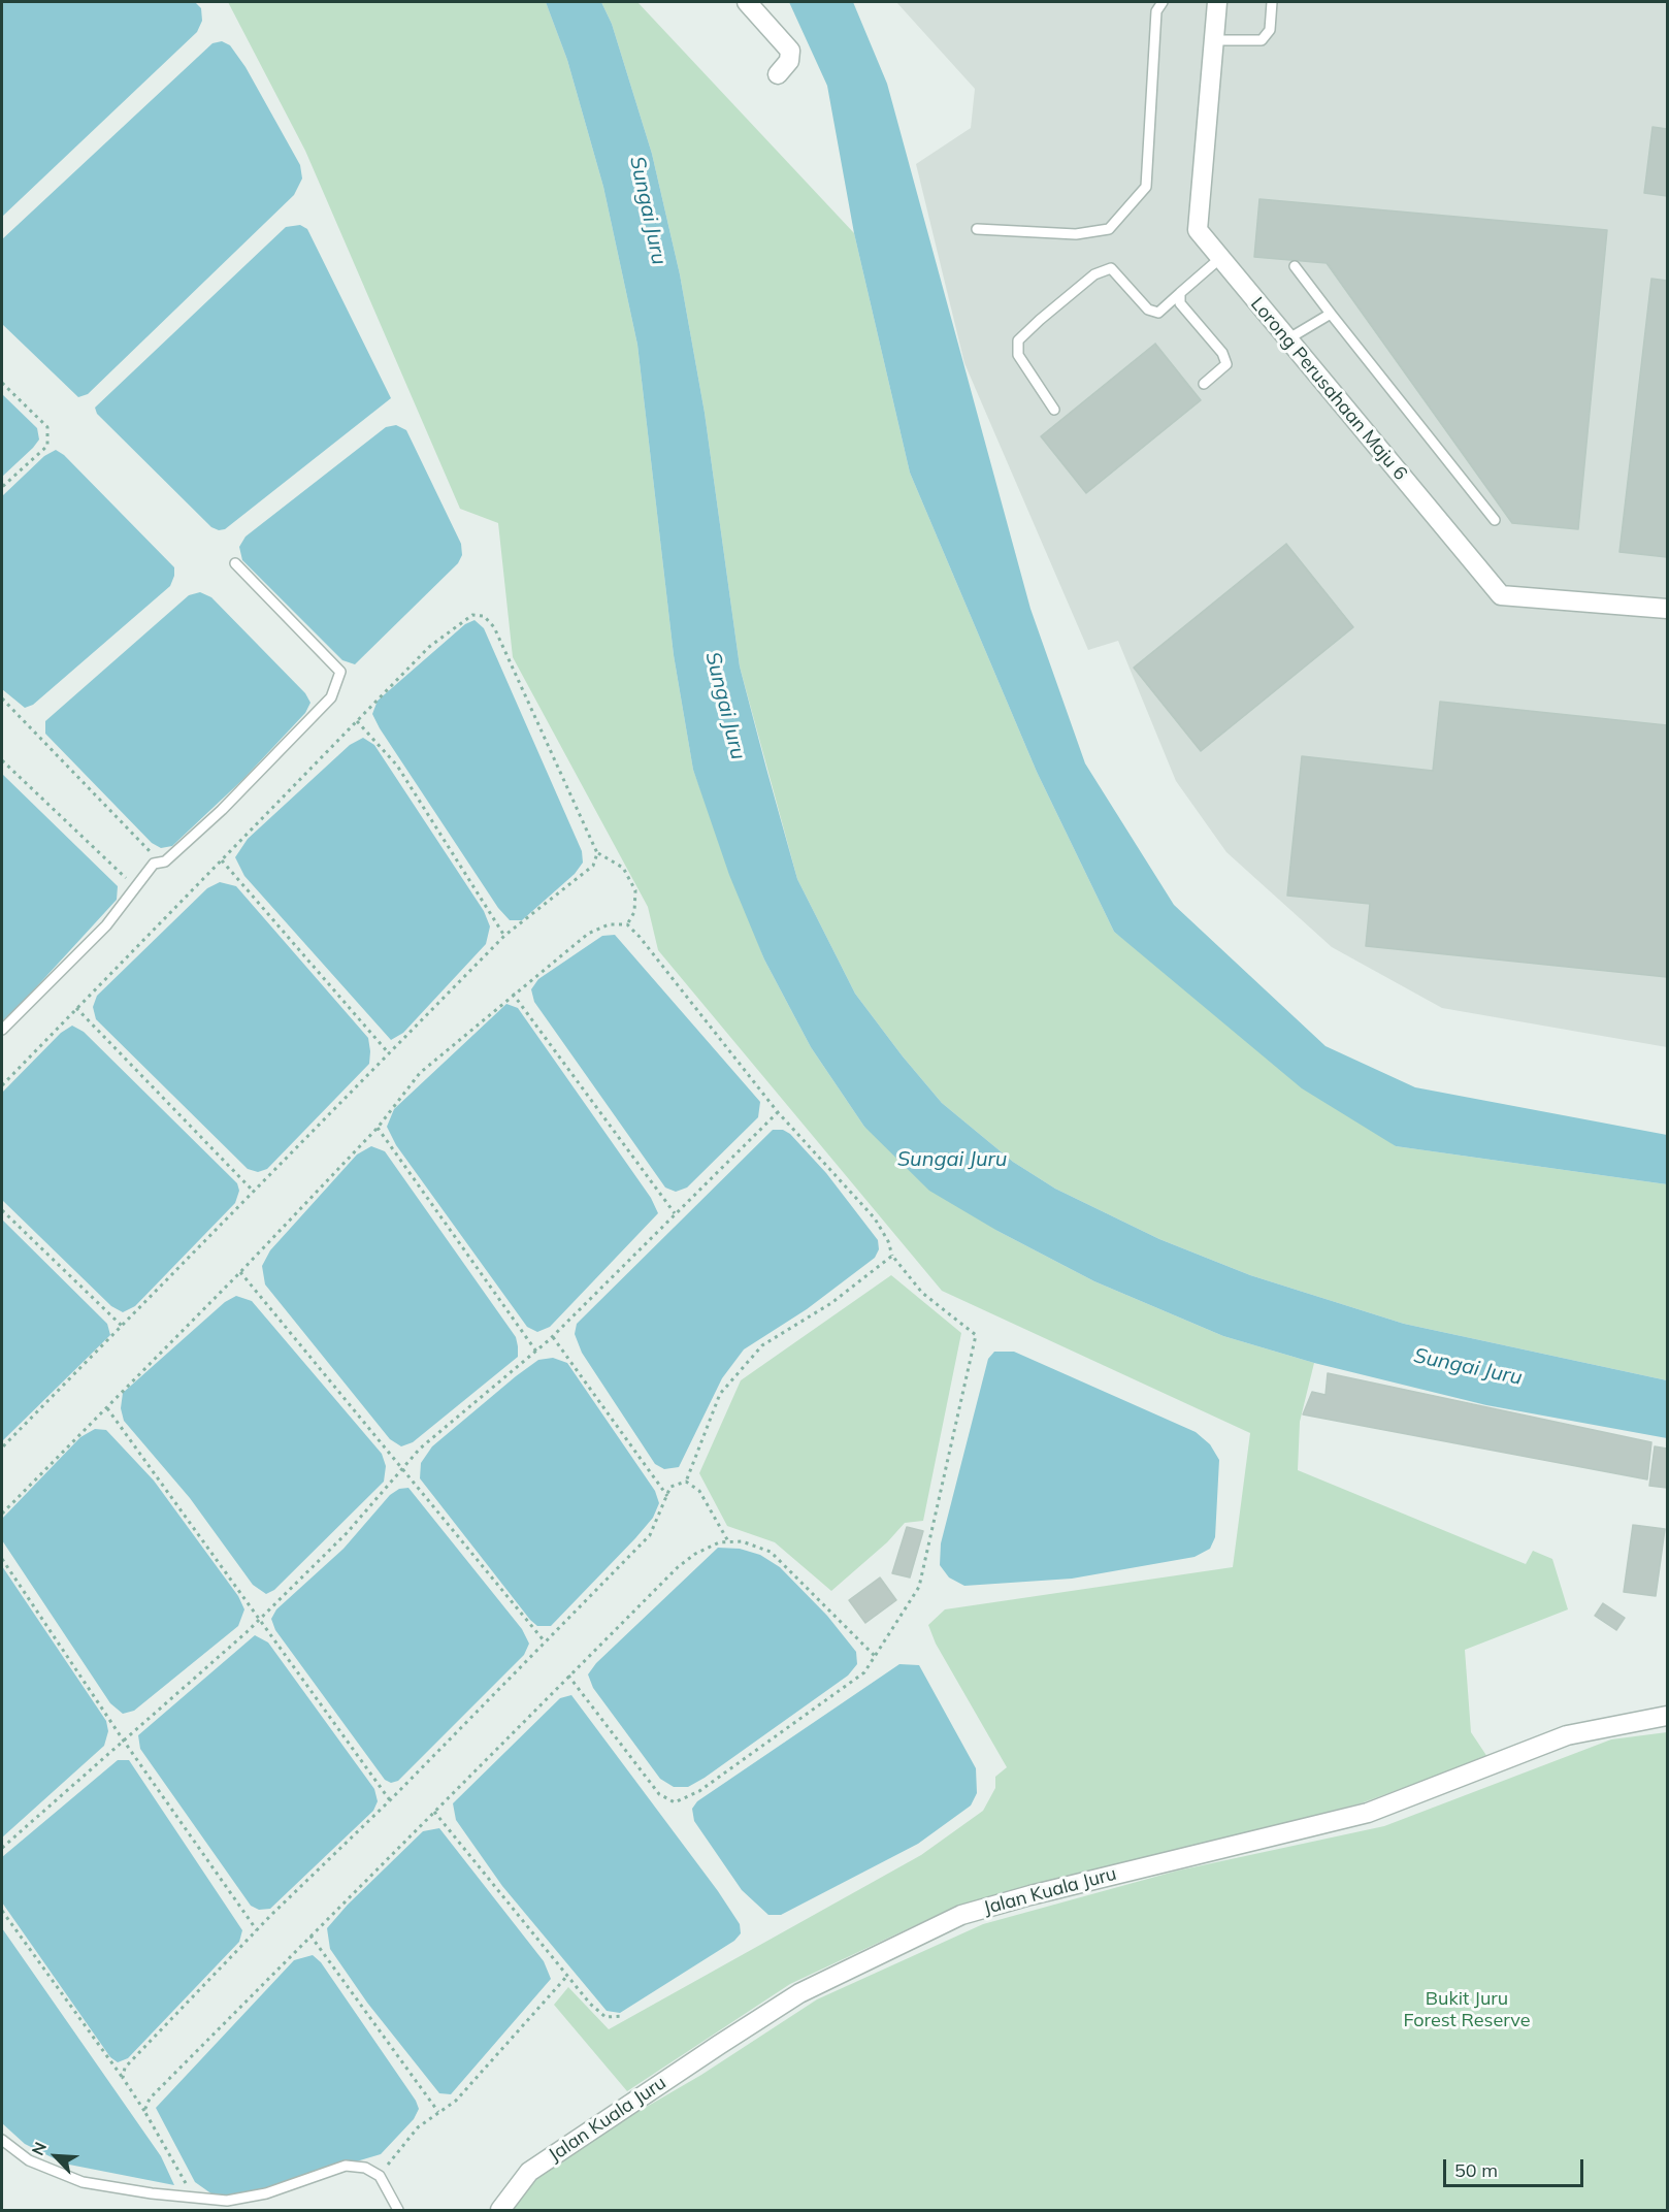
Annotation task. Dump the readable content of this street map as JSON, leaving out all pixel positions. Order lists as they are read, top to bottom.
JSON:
{
  "streets": {
    "street": ["Lorong Perusahaan Maju 6", "Jalan Kuala Juru"]
  },
  "water": ["Sungai Juru"],
  "parks": ["Bukit Juru Forest Reserve"],
  "scale_bar": "50 m",
  "north": "top left"
}
